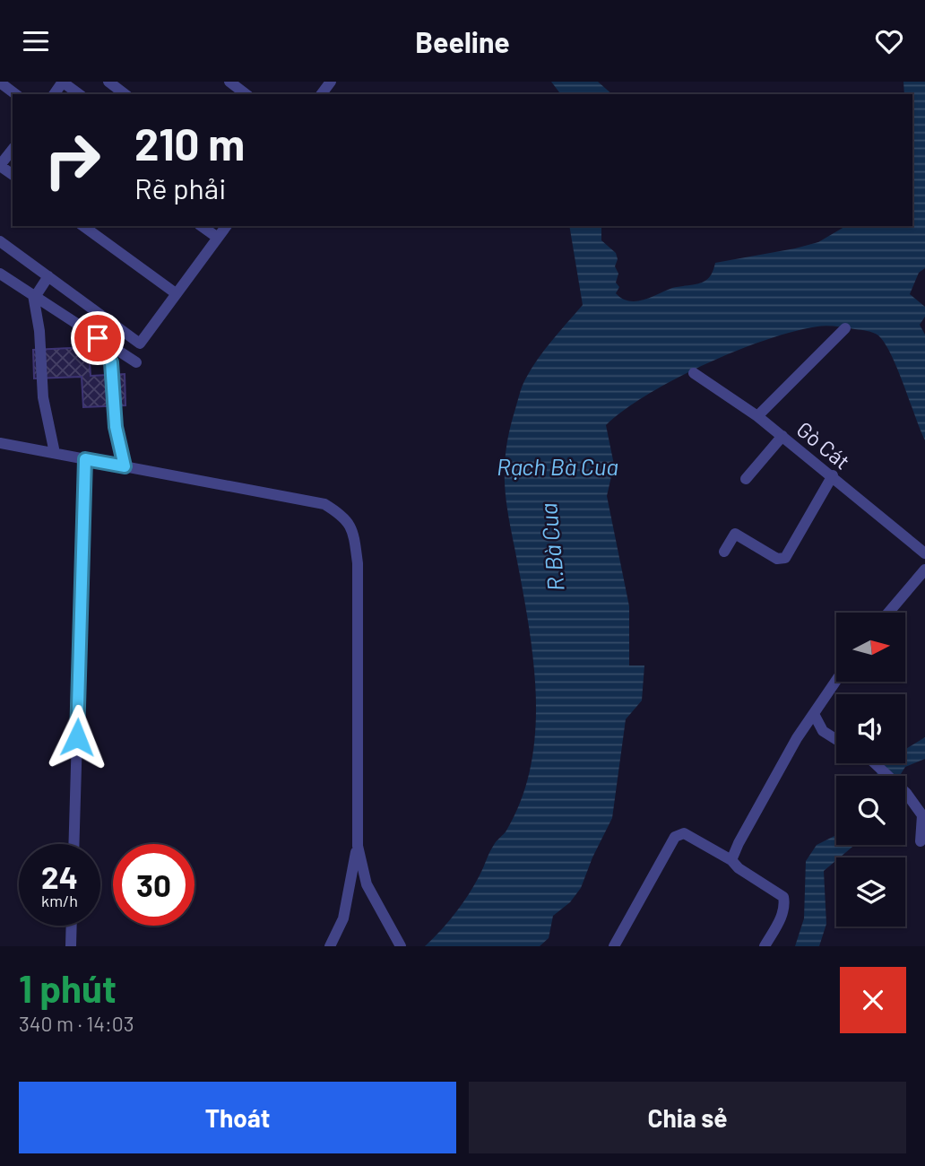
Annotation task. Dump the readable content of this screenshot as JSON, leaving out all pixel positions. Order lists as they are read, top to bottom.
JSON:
{
  "streets": {
    "street": ["Gò Cát"]
  },
  "water": ["Rạch Bà Cua", "R.Bà Cua"],
  "north": "right",
  "page": {
    "header": "Beeline",
    "turn": ["210 m", "Rẽ phải"],
    "speed": "24 km/h",
    "limit": "30",
    "heading": ["1 phút", "340 m · 14:03"],
    "buttons": ["Thoát", "Chia sẻ"]
  }
}
